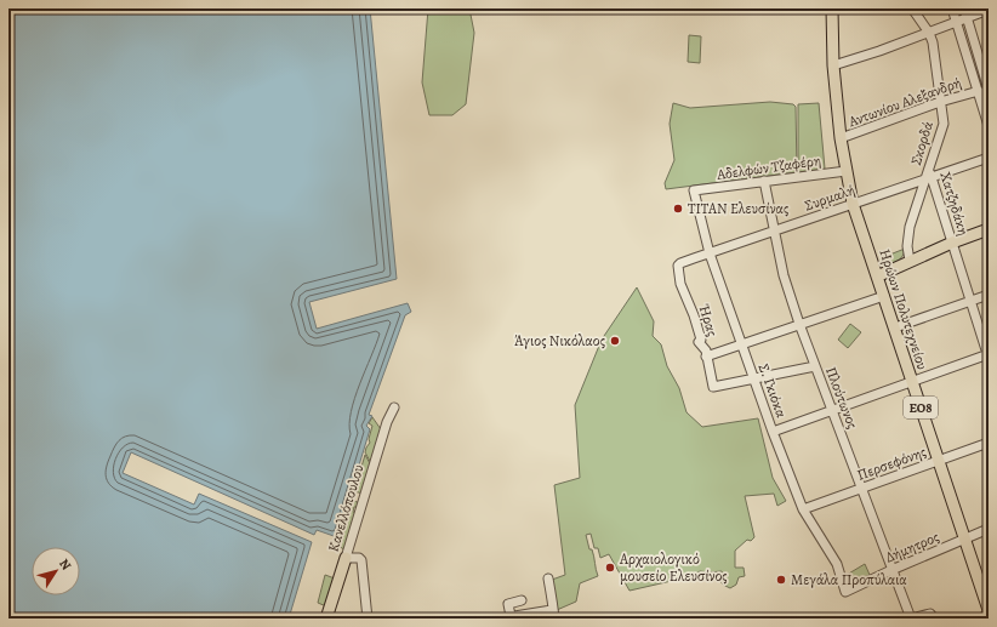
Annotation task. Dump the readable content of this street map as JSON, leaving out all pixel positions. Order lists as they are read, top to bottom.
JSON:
{
  "streets": {
    "main road": ["Ηρώων Πολυτεχνείου", "ΕΟ8", "Κανελλόπουλου"],
    "street": [
      "Αντωνίου Αλεξανδρή",
      "Σκορδά",
      "Αδελφών Τζαφέρη",
      "Συρμαλή",
      "Χατζηδάκη",
      "Ήρας",
      "Σ. Γκιόκα",
      "Πλούτωνος",
      "Περσεφόνης",
      "Δήμητρος"
    ]
  },
  "crossings": [
    ["Αντωνίου Αλεξανδρή", "Σκορδά"],
    ["Αντωνίου Αλεξανδρή", "Ηρώων Πολυτεχνείου"],
    ["Σκορδά", "Συρμαλή"],
    ["Σκορδά", "Χατζηδάκη"],
    ["Αδελφών Τζαφέρη", "Ηρώων Πολυτεχνείου"],
    ["Αδελφών Τζαφέρη", "Σ. Γκιόκα"],
    ["Αδελφών Τζαφέρη", "Πλούτωνος"],
    ["Συρμαλή", "Χατζηδάκη"],
    ["Συρμαλή", "Ηρώων Πολυτεχνείου"],
    ["Συρμαλή", "Ήρας"],
    ["Συρμαλή", "Σ. Γκιόκα"],
    ["Συρμαλή", "Πλούτωνος"],
    ["Ηρώων Πολυτεχνείου", "Περσεφόνης"],
    ["Ηρώων Πολυτεχνείου", "Δήμητρος"],
    ["Ήρας", "Σ. Γκιόκα"],
    ["Σ. Γκιόκα", "Περσεφόνης"],
    ["Σ. Γκιόκα", "Δήμητρος"],
    ["Πλούτωνος", "Περσεφόνης"],
    ["Πλούτωνος", "Δήμητρος"]
  ],
  "places": [
    "TITAN Ελευσίνας",
    "Άγιος Νικόλαος",
    "Αρχαιολογικό μουσείο Ελευσίνος",
    "Μεγάλα Προπύλαια"
  ],
  "north": "top right"
}
